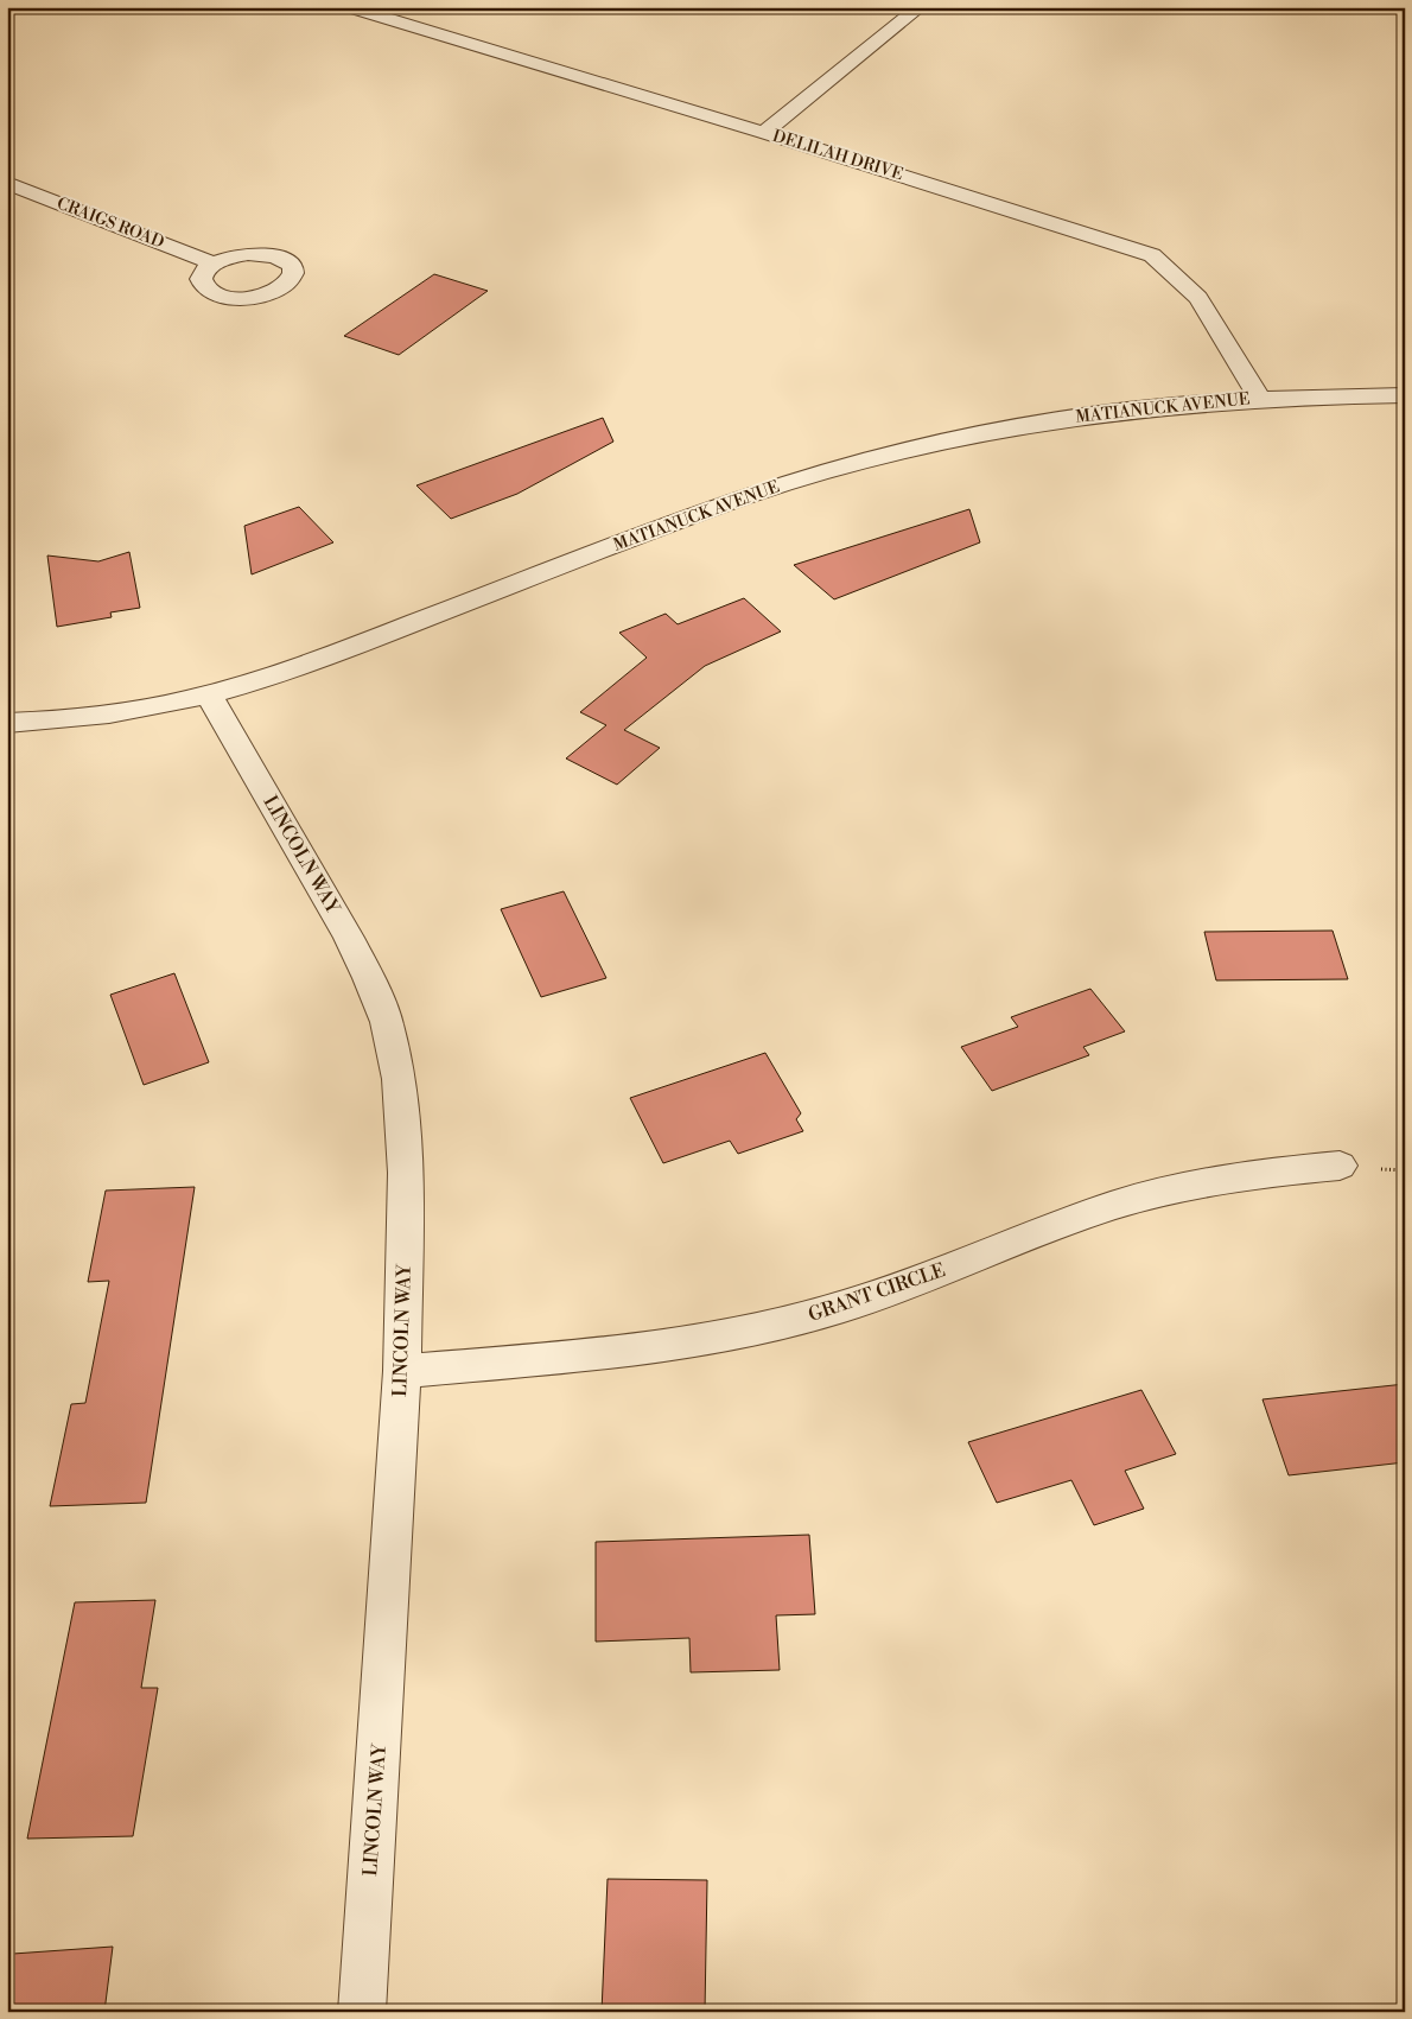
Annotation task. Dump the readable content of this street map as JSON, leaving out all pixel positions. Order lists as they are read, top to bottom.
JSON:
{
  "streets": {
    "street": [
      "DELILAH DRIVE",
      "CRAIGS ROAD",
      "MATIANUCK AVENUE",
      "LINCOLN WAY",
      "GRANT CIRCLE"
    ]
  },
  "crossings": [
    ["DELILAH DRIVE", "MATIANUCK AVENUE"],
    ["MATIANUCK AVENUE", "LINCOLN WAY"],
    ["LINCOLN WAY", "GRANT CIRCLE"]
  ]
}
